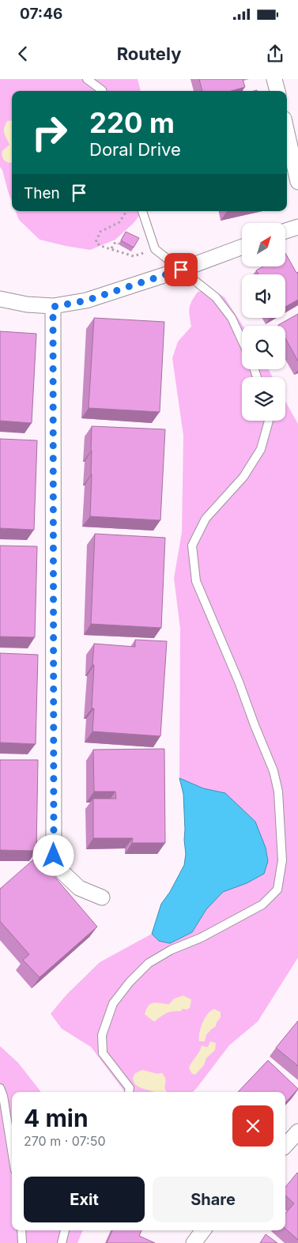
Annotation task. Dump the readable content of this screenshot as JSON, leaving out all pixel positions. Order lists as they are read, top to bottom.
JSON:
{
  "north": "top right",
  "page": {
    "status": "07:46",
    "header": "Routely",
    "turn": ["220 m", "Doral Drive"],
    "then": "Then",
    "heading": ["4 min", "270 m · 07:50"],
    "buttons": ["Exit", "Share"]
  }
}
